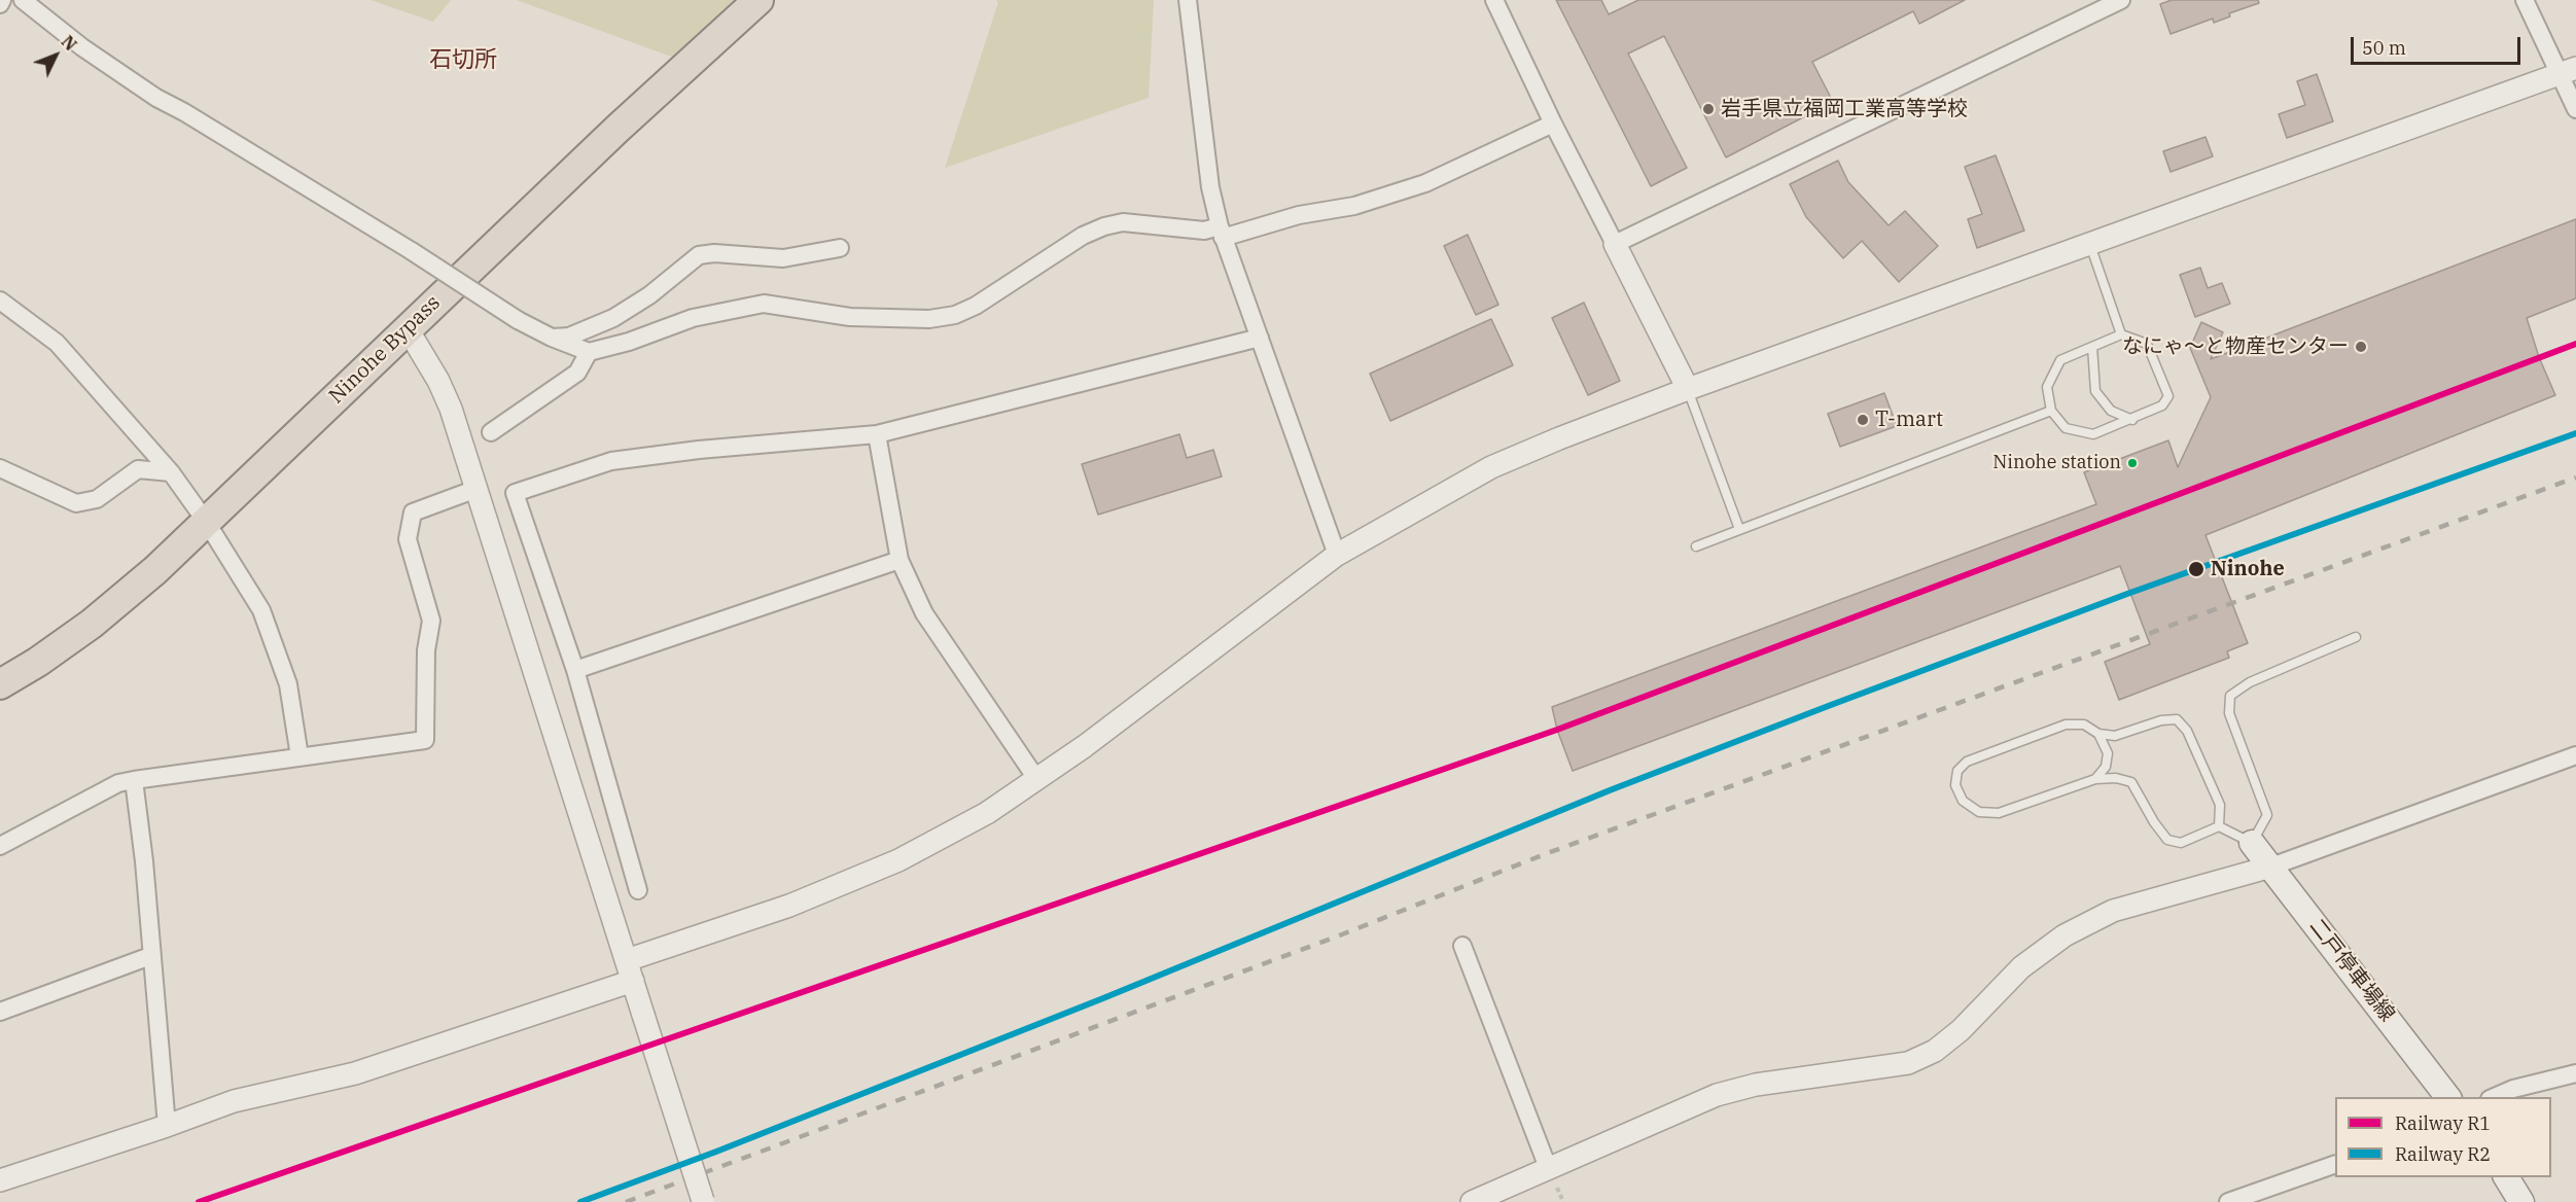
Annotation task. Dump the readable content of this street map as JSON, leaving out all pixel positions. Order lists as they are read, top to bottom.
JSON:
{
  "streets": {
    "highway": ["Ninohe Bypass"],
    "main road": ["二戸停車場線"]
  },
  "districts": ["石切所"],
  "places": [
    "岩手県立福岡工業高等学校",
    "なにゃ～と物産センター",
    "T-mart",
    "Ninohe station",
    "Ninohe"
  ],
  "lines": ["rail line R1", "rail line R2"],
  "legend": ["Railway R1", "Railway R2"],
  "scale_bar": "50 m",
  "north": "top right"
}
